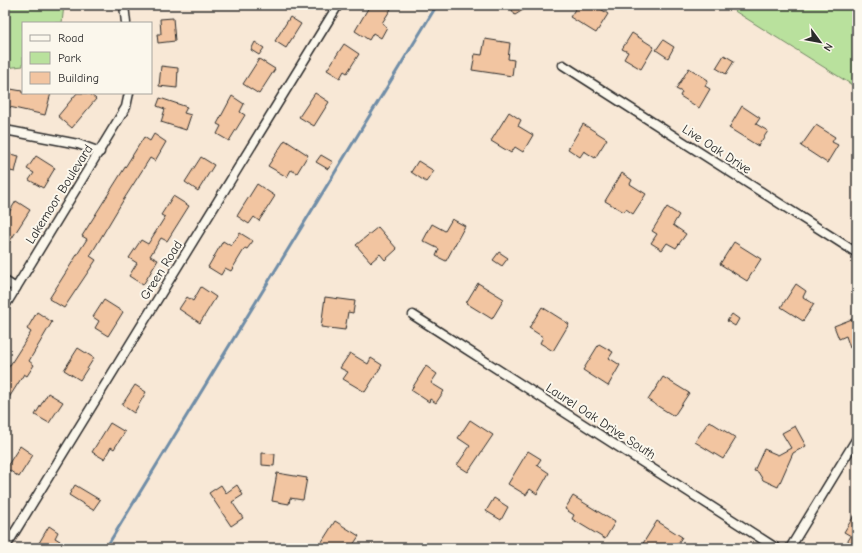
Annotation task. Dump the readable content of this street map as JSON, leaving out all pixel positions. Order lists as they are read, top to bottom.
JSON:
{
  "streets": {
    "street": [
      "Live Oak Drive",
      "Lakemoor Boulevard",
      "Green Road",
      "Laurel Oak Drive South"
    ]
  },
  "legend": ["Road", "Park", "Building"],
  "north": "bottom right"
}
